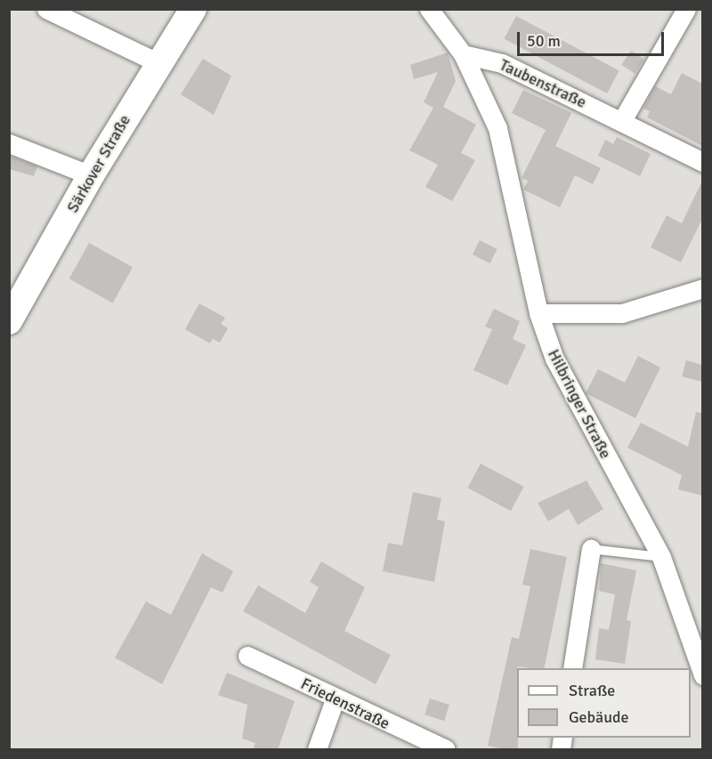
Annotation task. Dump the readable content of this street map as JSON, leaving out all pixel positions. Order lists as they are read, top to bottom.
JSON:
{
  "streets": {
    "main road": ["Särkover Straße"],
    "street": ["Taubenstraße", "Hilbringer Straße", "Friedenstraße"]
  },
  "crossings": [
    ["Taubenstraße", "Hilbringer Straße"]
  ],
  "legend": ["Straße", "Gebäude"],
  "scale_bar": "50 m"
}
